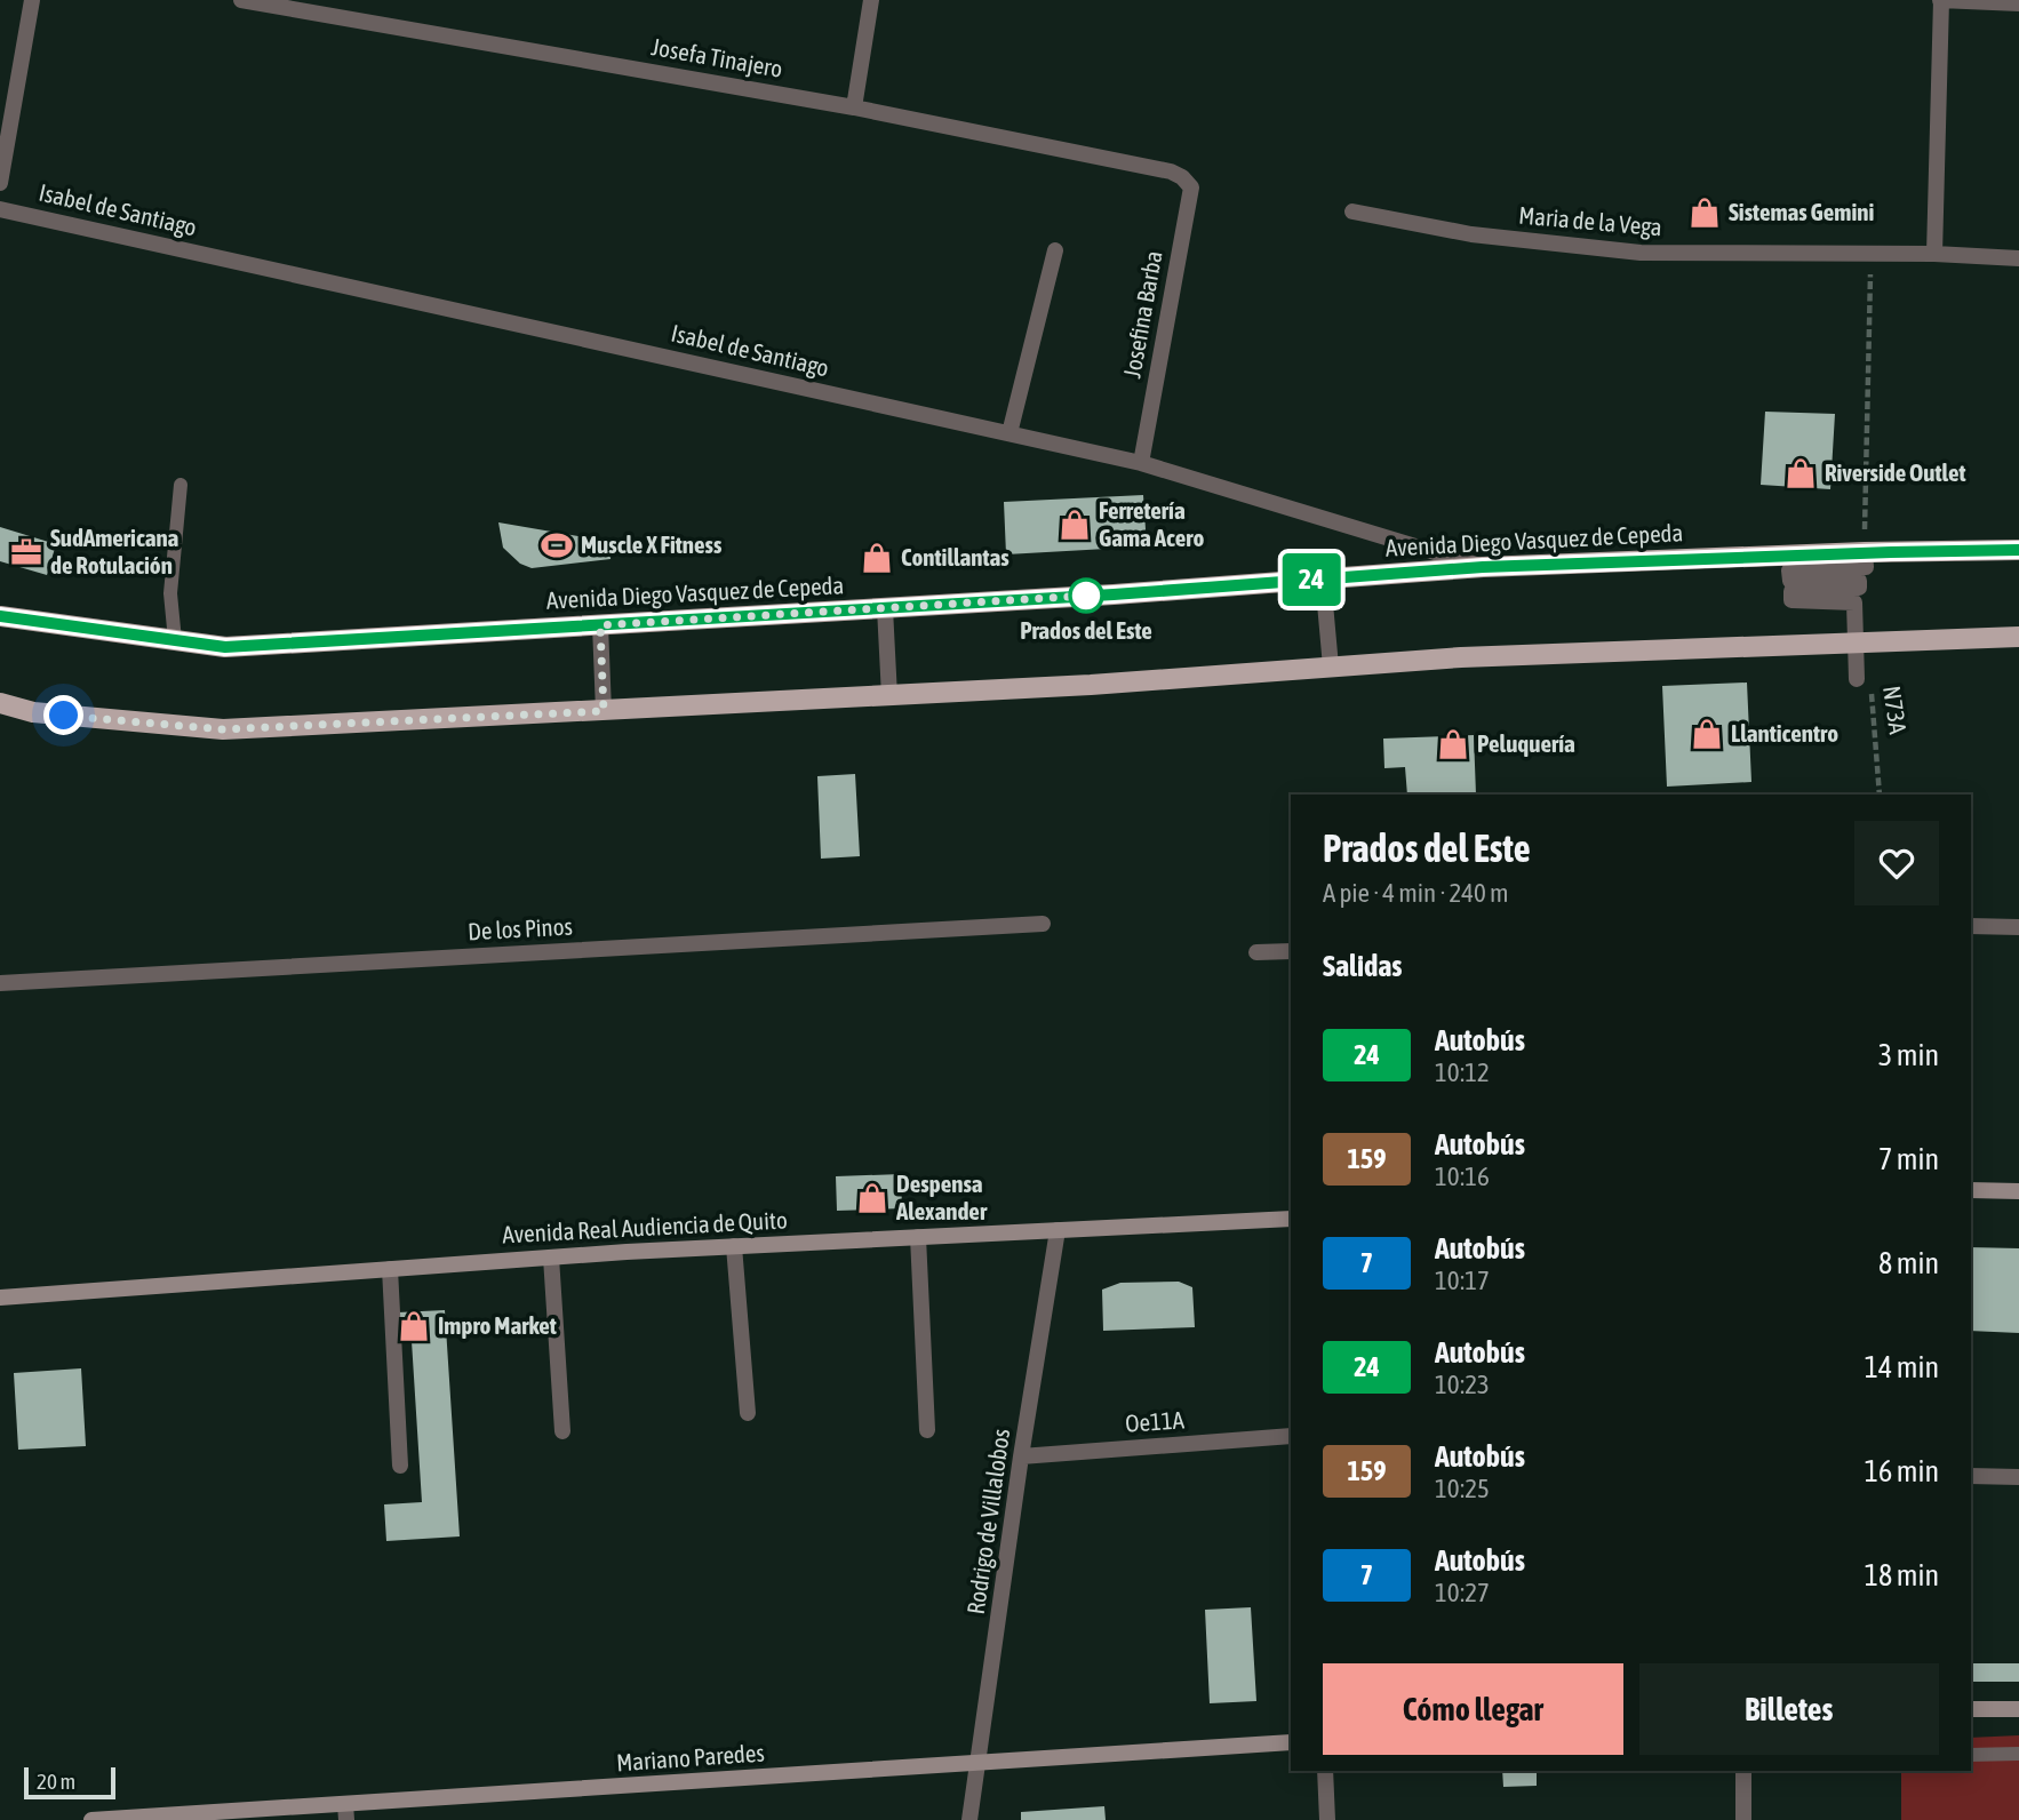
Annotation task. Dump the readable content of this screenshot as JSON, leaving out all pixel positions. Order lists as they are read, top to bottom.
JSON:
{
  "streets": {
    "main road": ["Avenida Diego Vasquez de Cepeda", "Avenida Real Audiencia de Quito", "Mariano Paredes"],
    "street": [
      "Josefa Tinajero",
      "Isabel de Santiago",
      "Maria de la Vega",
      "Josefina Barba",
      "N73A",
      "De los Pinos",
      "Oe11A",
      "Rodrigo de Villalobos"
    ]
  },
  "crossings": [
    ["Josefa Tinajero", "Josefina Barba"],
    ["Isabel de Santiago", "Josefina Barba"],
    ["Isabel de Santiago", "Avenida Diego Vasquez de Cepeda"],
    ["Avenida Diego Vasquez de Cepeda", "N73A"],
    ["Avenida Real Audiencia de Quito", "Rodrigo de Villalobos"],
    ["Oe11A", "Rodrigo de Villalobos"],
    ["Rodrigo de Villalobos", "Mariano Paredes"]
  ],
  "places": {
    "shop": [
      "Sistemas Gemini",
      "Riverside Outlet",
      "Ferretería Gama Acero",
      "Contillantas",
      "Llanticentro",
      "Peluquería",
      "Despensa Alexander",
      "Impro Market"
    ],
    "sports": ["Muscle X Fitness"],
    "office": ["SudAmericana de Rotulación"],
    "other": ["Prados del Este"]
  },
  "lines": ["bus line 24"],
  "scale_bar": "20 m",
  "page": {
    "on_map": "24",
    "heading": [
      ["Prados del Este", "A pie · 4 min · 240 m"],
      "Salidas"
    ],
    "list": [
      {
        "mark": "24",
        "name": "Autobús",
        "note": "10:12",
        "value": "3 min"
      },
      {
        "mark": "159",
        "name": "Autobús",
        "note": "10:16",
        "value": "7 min"
      },
      {
        "mark": "7",
        "name": "Autobús",
        "note": "10:17",
        "value": "8 min"
      },
      {
        "mark": "24",
        "name": "Autobús",
        "note": "10:23",
        "value": "14 min"
      },
      {
        "mark": "159",
        "name": "Autobús",
        "note": "10:25",
        "value": "16 min"
      },
      {
        "mark": "7",
        "name": "Autobús",
        "note": "10:27",
        "value": "18 min"
      }
    ],
    "buttons": ["Cómo llegar", "Billetes"],
    "scale": "20 m"
  }
}
